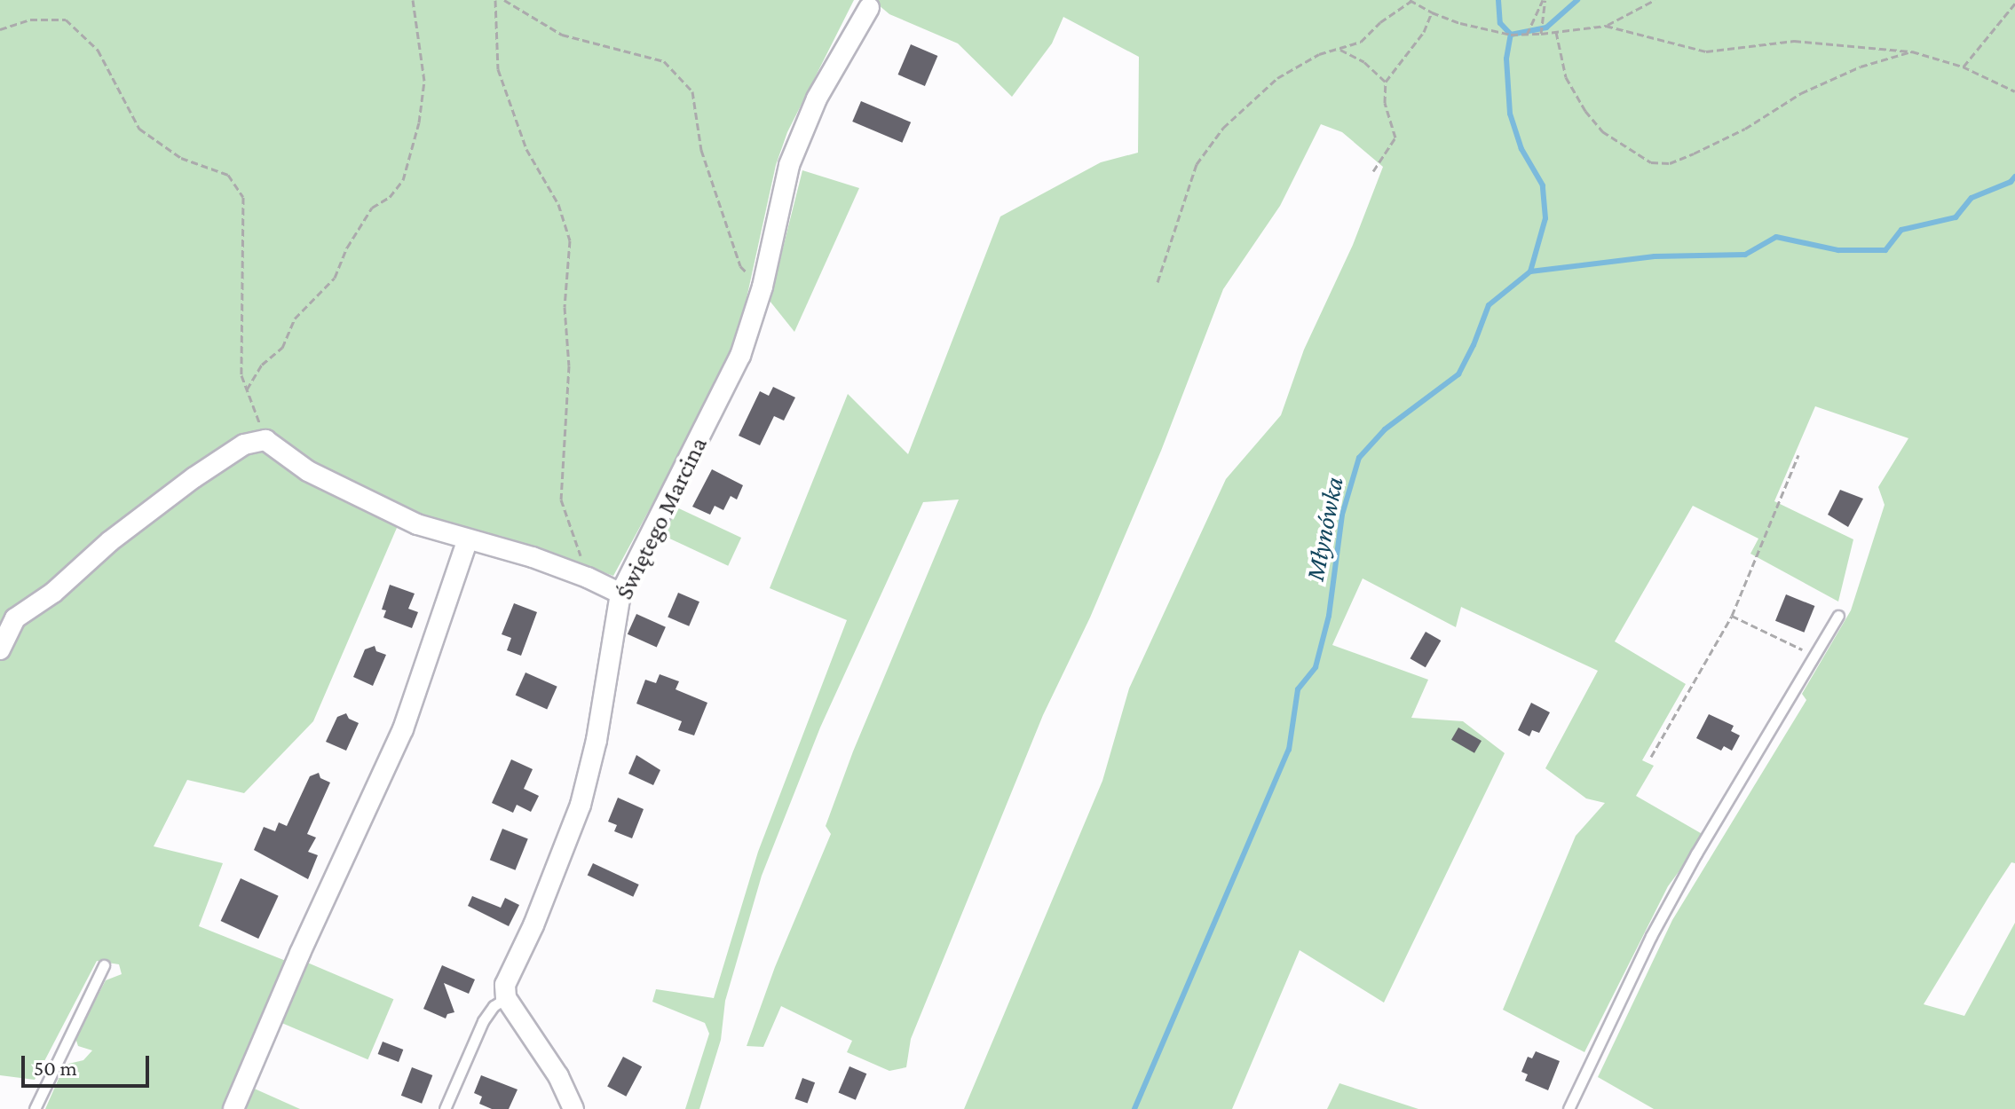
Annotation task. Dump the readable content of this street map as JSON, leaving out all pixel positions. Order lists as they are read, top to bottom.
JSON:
{
  "streets": {
    "street": ["Świętego Marcina"]
  },
  "water": ["Młynówka"],
  "scale_bar": "50 m"
}
